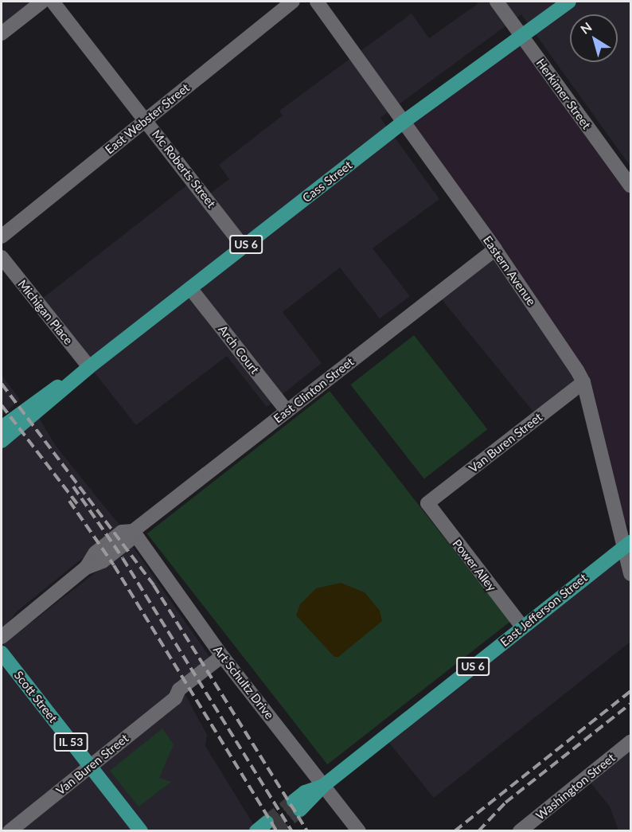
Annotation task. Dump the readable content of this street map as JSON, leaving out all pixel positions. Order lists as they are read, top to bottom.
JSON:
{
  "streets": {
    "main road": [
      "Cass Street",
      "US 6",
      "East Jefferson Street",
      "Scott Street",
      "IL 53"
    ],
    "street": [
      "Herkimer Street",
      "East Webster Street",
      "Mc Roberts Street",
      "Eastern Avenue",
      "Michigan Place",
      "Arch Court",
      "East Clinton Street",
      "Van Buren Street",
      "Power Alley",
      "Art Schultz Drive",
      "Washington Street"
    ]
  },
  "crossings": [
    ["Herkimer Street", "Cass Street"],
    ["East Webster Street", "Mc Roberts Street"],
    ["Mc Roberts Street", "Cass Street"],
    ["Cass Street", "Eastern Avenue"],
    ["Cass Street", "Michigan Place"],
    ["Cass Street", "Arch Court"],
    ["Eastern Avenue", "East Clinton Street"],
    ["Eastern Avenue", "Van Buren Street"],
    ["Eastern Avenue", "East Jefferson Street"],
    ["Arch Court", "East Clinton Street"],
    ["East Clinton Street", "Art Schultz Drive"],
    ["Van Buren Street", "Power Alley"],
    ["Van Buren Street", "Art Schultz Drive"],
    ["Van Buren Street", "Scott Street"],
    ["Power Alley", "East Jefferson Street"],
    ["East Jefferson Street", "Art Schultz Drive"]
  ],
  "north": "top left"
}
